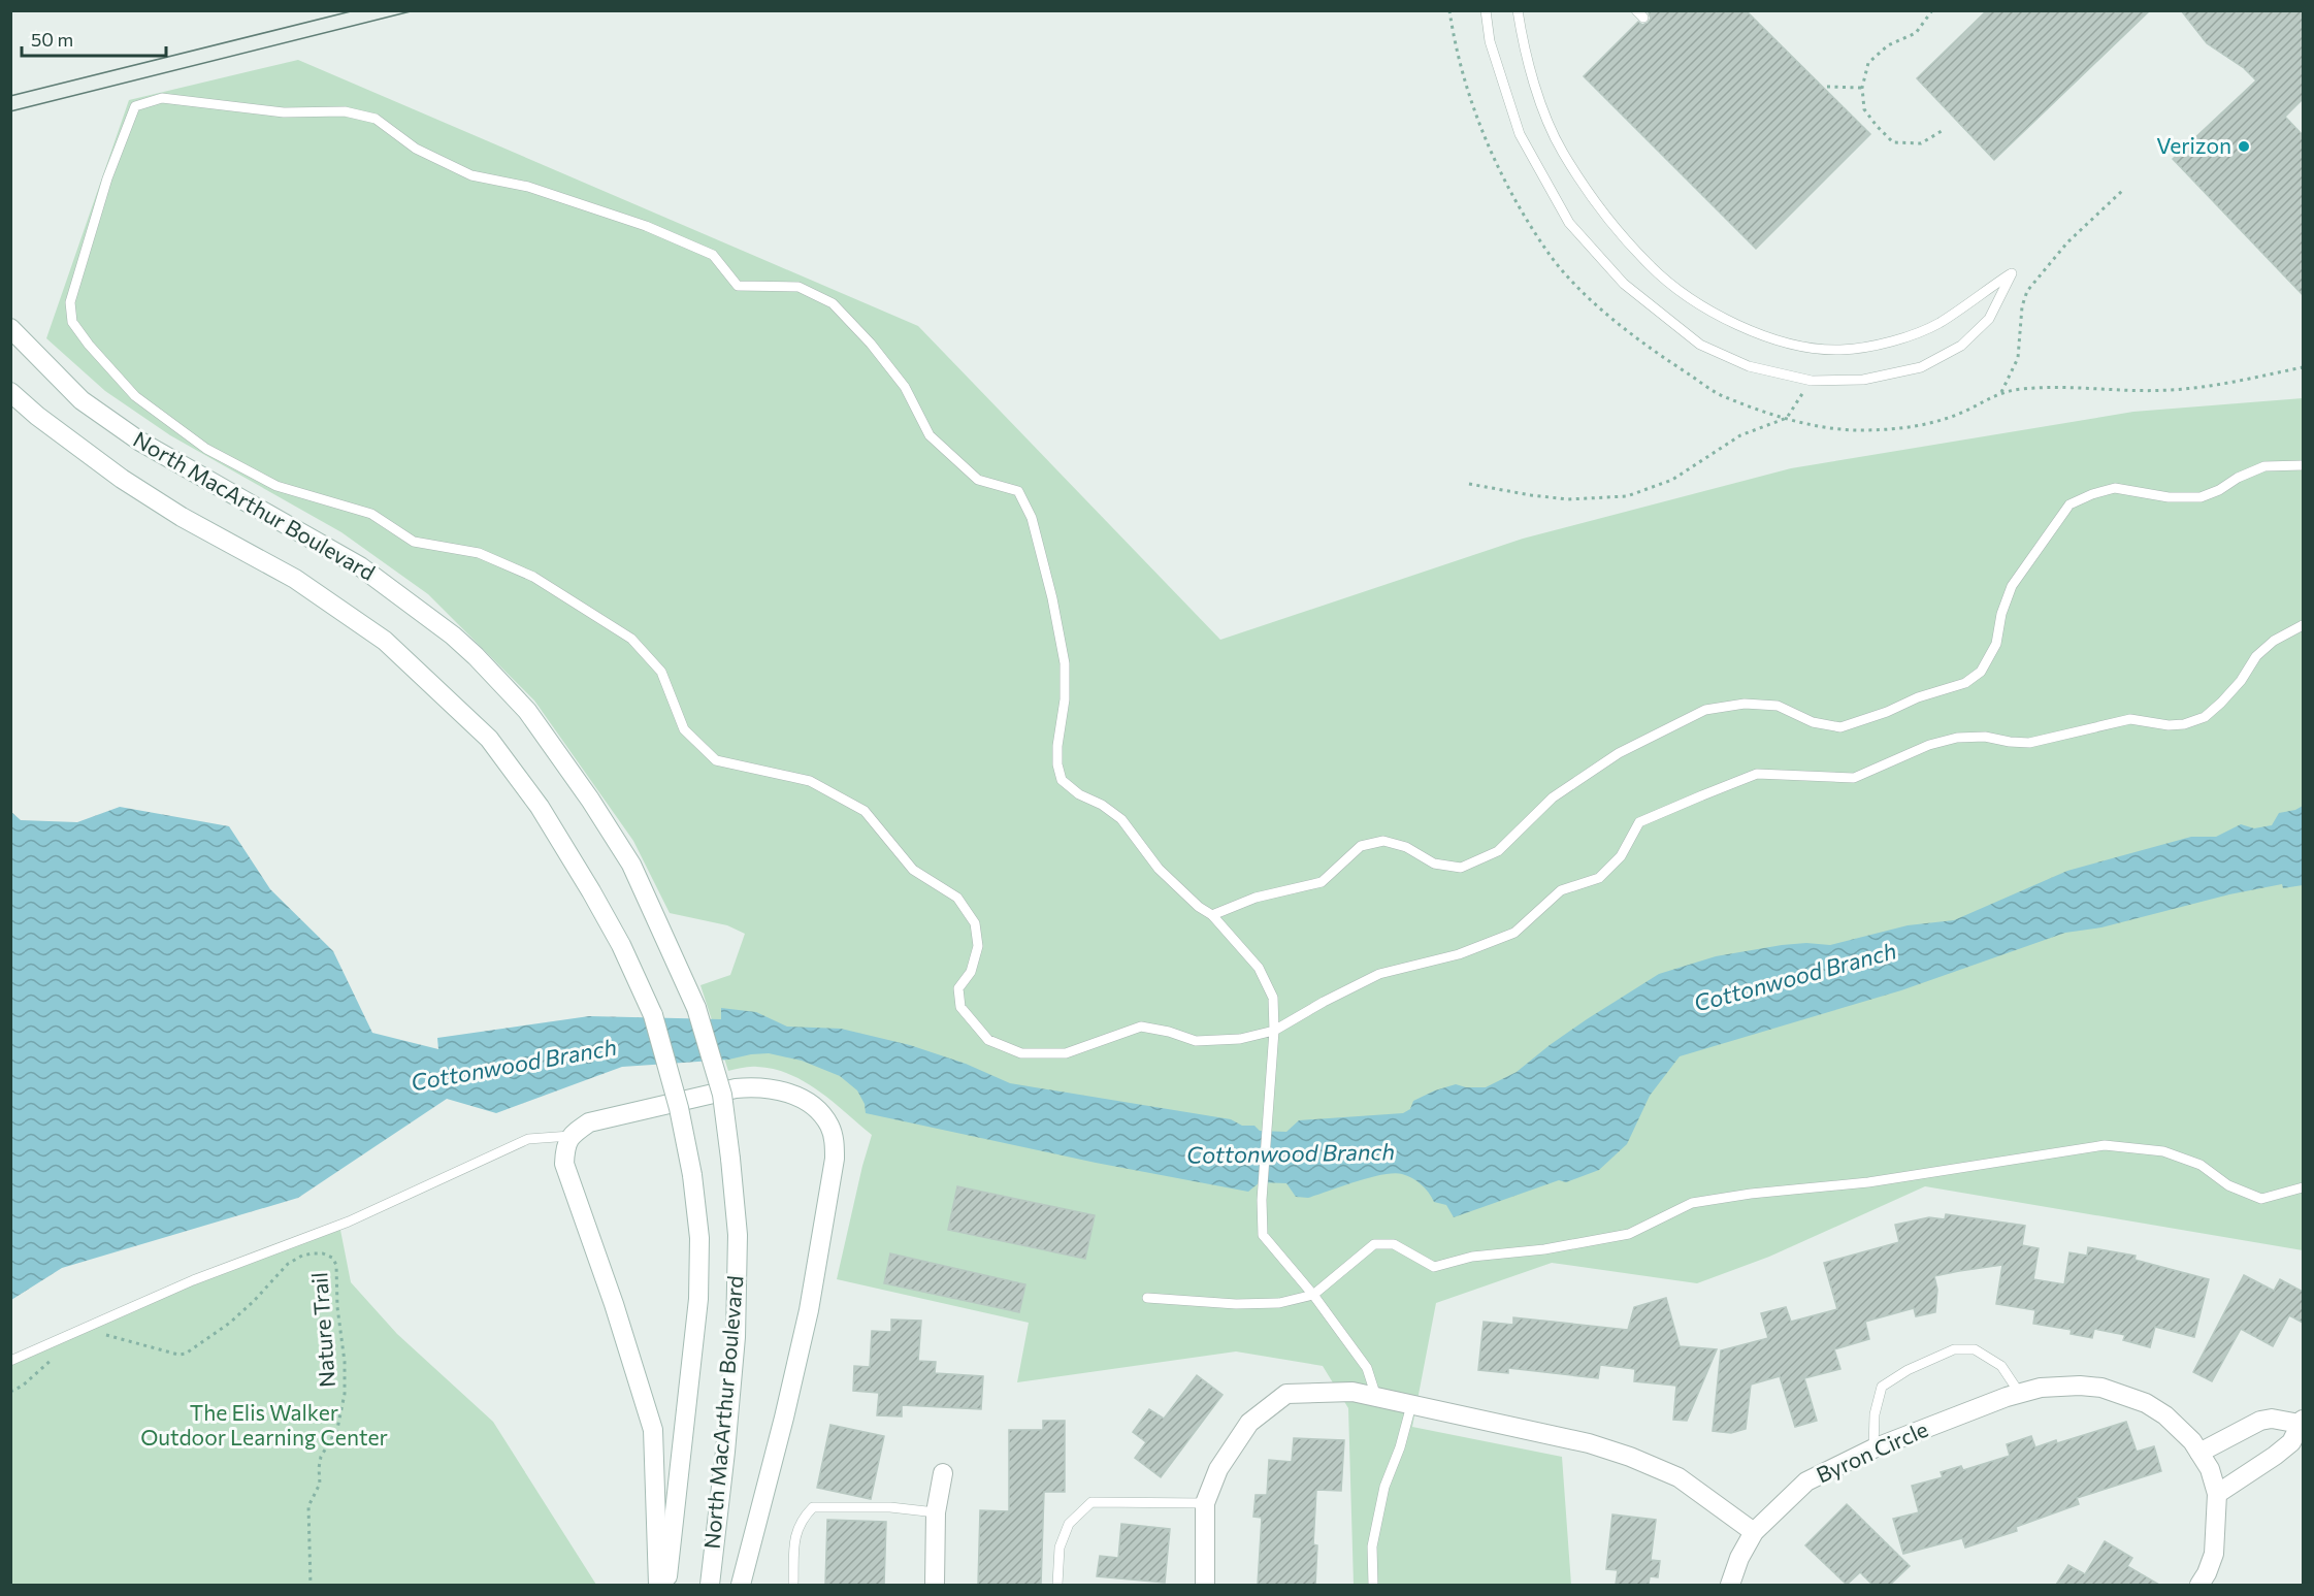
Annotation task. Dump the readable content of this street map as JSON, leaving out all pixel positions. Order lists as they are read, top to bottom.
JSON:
{
  "streets": {
    "main road": ["North MacArthur Boulevard", "Byron Circle"],
    "path": ["Nature Trail"]
  },
  "water": ["Cottonwood Branch"],
  "parks": ["The Elis Walker Outdoor Learning Center"],
  "places": ["Verizon"],
  "scale_bar": "50 m"
}
